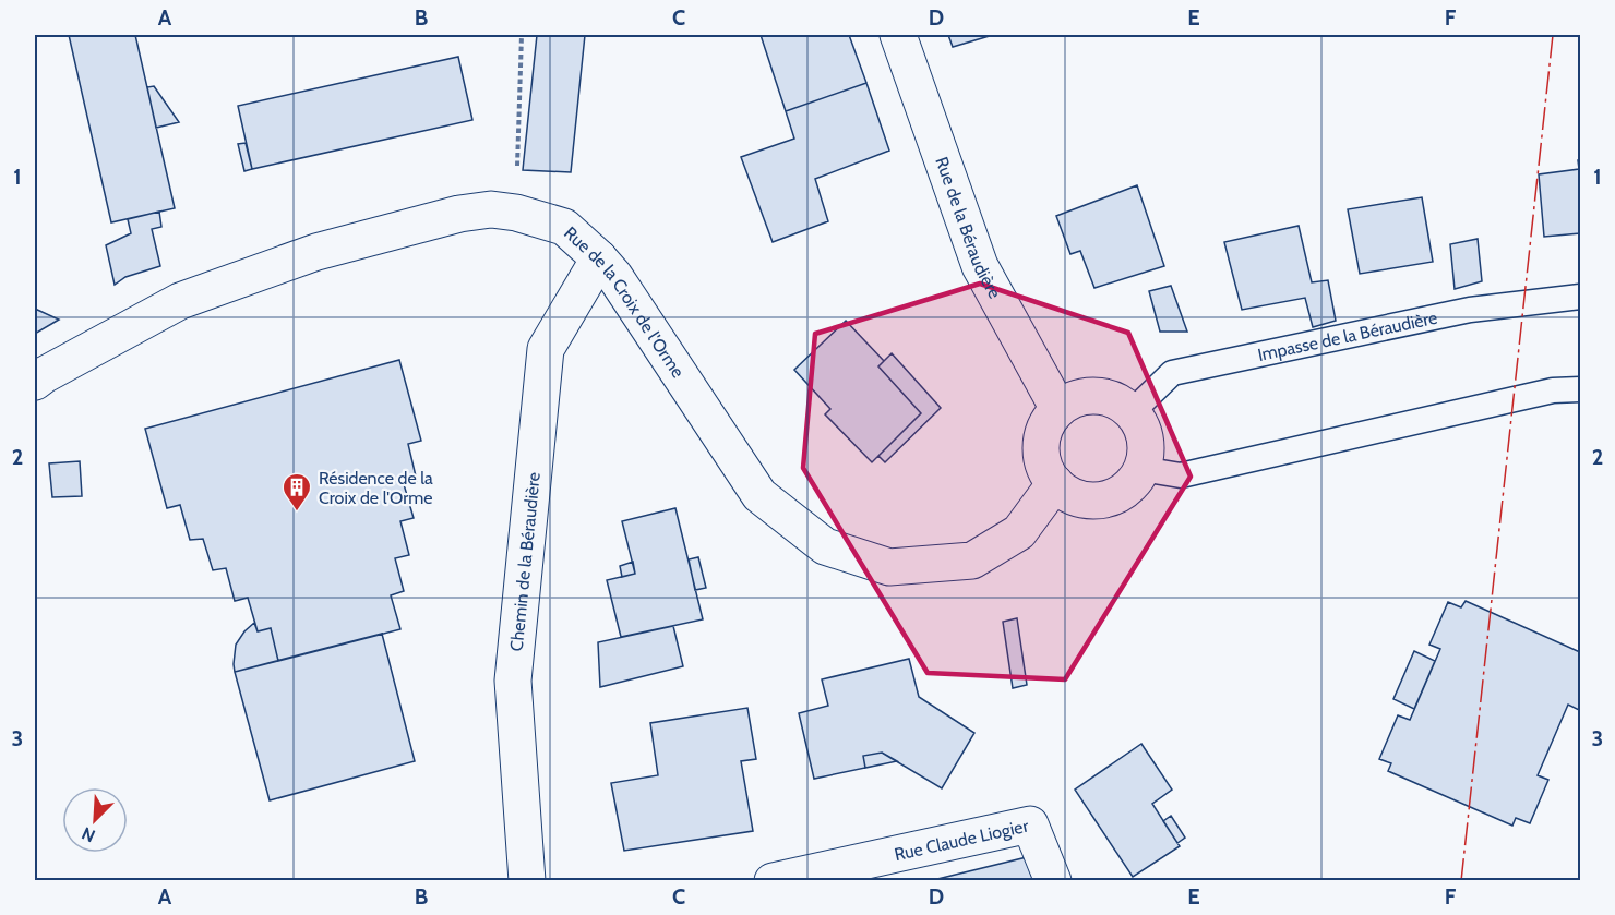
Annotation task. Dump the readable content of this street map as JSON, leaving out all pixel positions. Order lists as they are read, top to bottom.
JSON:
{
  "streets": {
    "street": [
      "Rue de la Béraudière",
      "Rue de la Croix de l'Orme",
      "Chemin de la Béraudière",
      "Rue Claude Liogier"
    ],
    "lane": ["Impasse de la Béraudière"]
  },
  "crossings": [
    ["Rue de la Béraudière", "Rue de la Croix de l'Orme"],
    ["Rue de la Béraudière", "Impasse de la Béraudière"],
    ["Rue de la Croix de l'Orme", "Impasse de la Béraudière"],
    ["Rue de la Croix de l'Orme", "Chemin de la Béraudière"]
  ],
  "places": {
    "building": ["Résidence de la Croix de l'Orme"]
  },
  "north": "bottom left",
  "grid": {
    "columns": [
      "A",
      "B",
      "C",
      "D",
      "E",
      "F"
    ],
    "rows": ["1", "2", "3"]
  }
}
